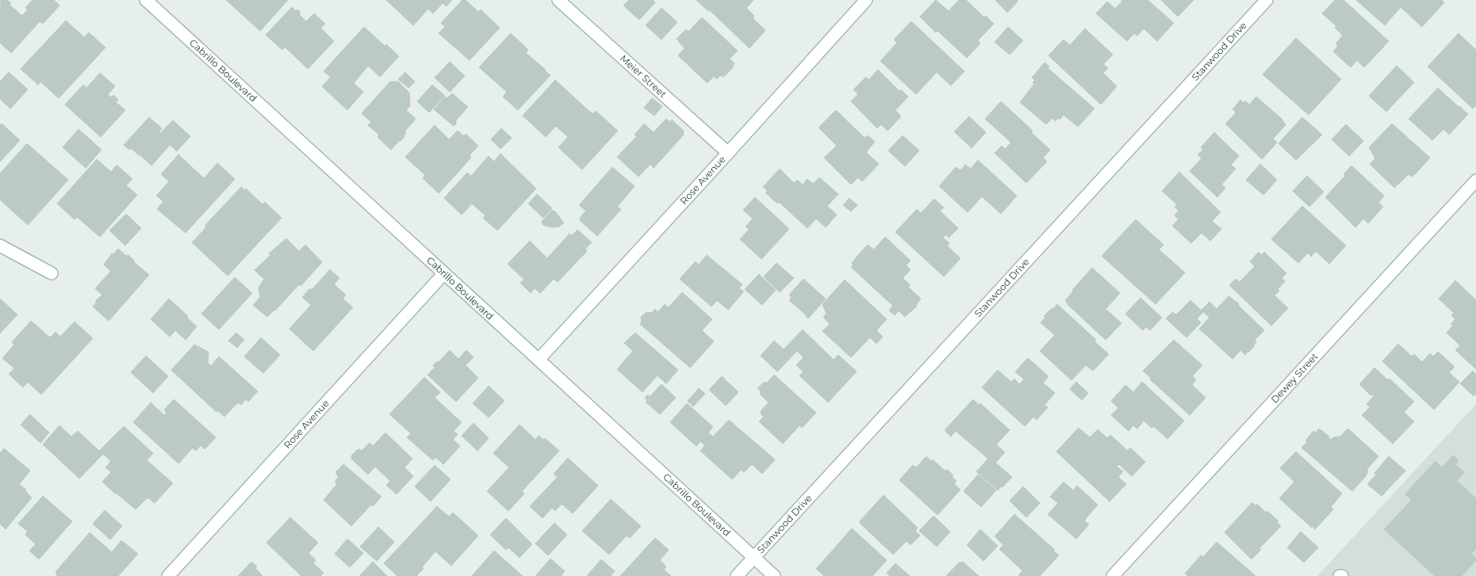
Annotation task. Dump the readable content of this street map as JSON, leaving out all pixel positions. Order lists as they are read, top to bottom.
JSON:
{
  "streets": {
    "street": [
      "Stanwood Drive",
      "Cabrillo Boulevard",
      "Meier Street",
      "Rose Avenue",
      "Dewey Street"
    ]
  },
  "crossings": [
    ["Stanwood Drive", "Cabrillo Boulevard"],
    ["Cabrillo Boulevard", "Rose Avenue"],
    ["Meier Street", "Rose Avenue"]
  ]
}
